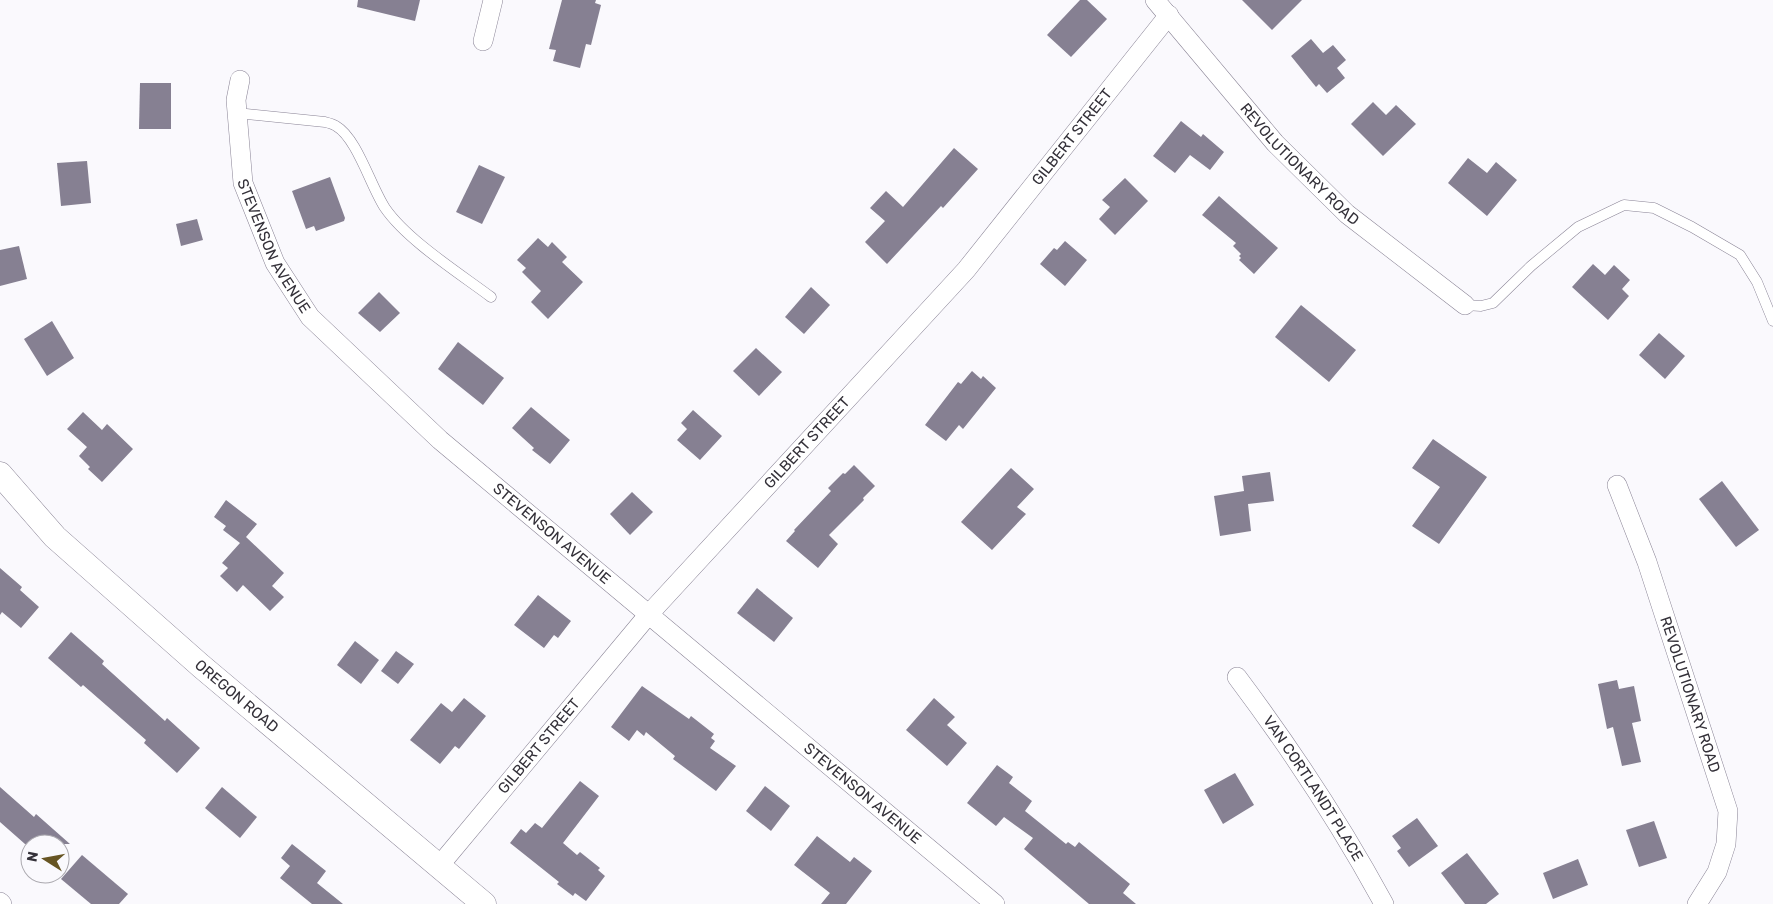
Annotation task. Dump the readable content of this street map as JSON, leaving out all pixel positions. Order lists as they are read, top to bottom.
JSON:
{
  "streets": {
    "street": [
      "GILBERT STREET",
      "REVOLUTIONARY ROAD",
      "STEVENSON AVENUE",
      "OREGON ROAD",
      "VAN CORTLANDT PLACE"
    ]
  },
  "crossings": [
    ["GILBERT STREET", "REVOLUTIONARY ROAD"],
    ["GILBERT STREET", "STEVENSON AVENUE"],
    ["GILBERT STREET", "OREGON ROAD"]
  ],
  "north": "left"
}
